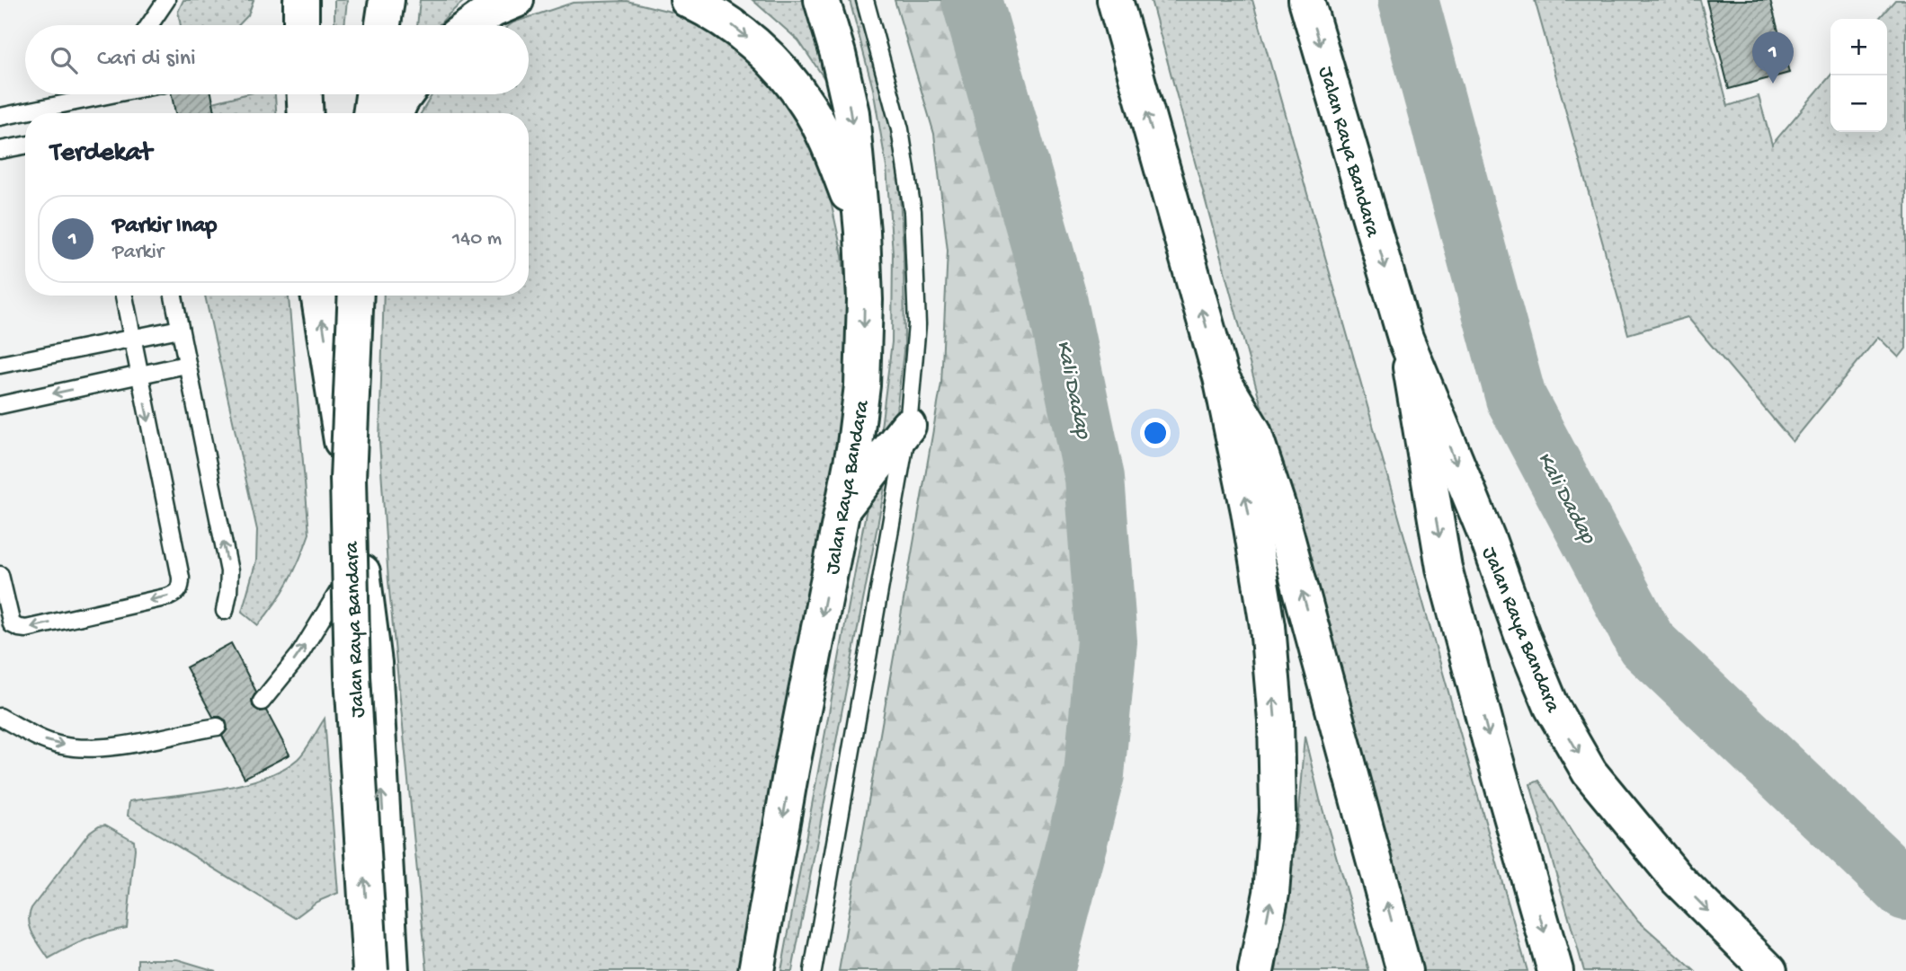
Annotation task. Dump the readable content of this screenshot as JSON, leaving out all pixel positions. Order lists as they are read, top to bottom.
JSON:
{
  "streets": {
    "street": ["Jalan Raya Bandara"]
  },
  "water": ["Kali Dadap"],
  "page": {
    "map_buttons": ["+", "−"],
    "search": "Cari di sini",
    "pins": "1",
    "heading": "Terdekat",
    "list": [
      {
        "mark": "1",
        "name": "Parkir Inap",
        "note": "Parkir",
        "value": "140 m"
      }
    ]
  }
}
